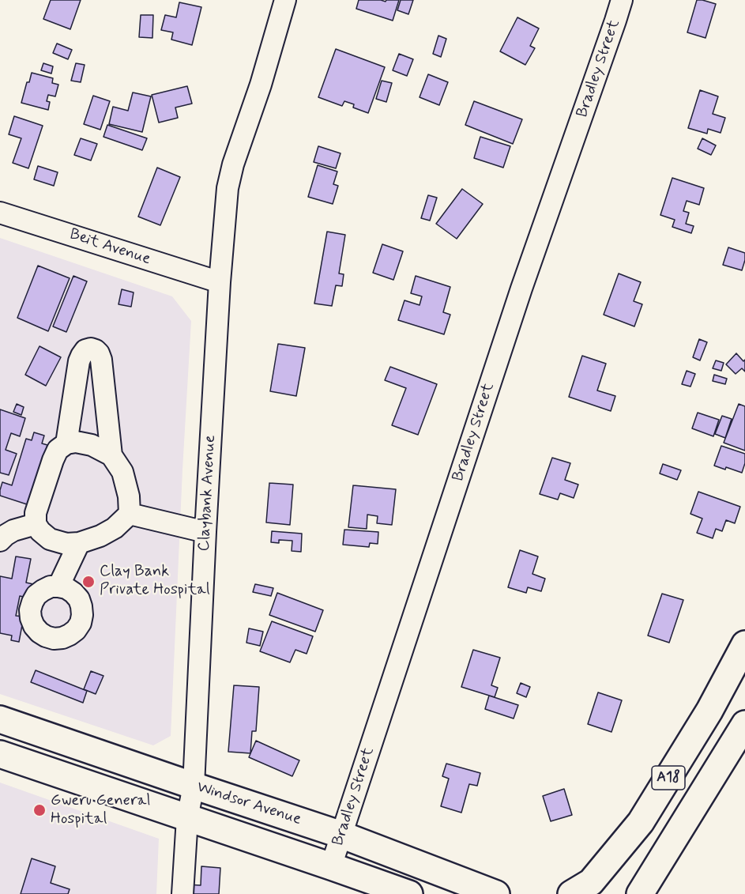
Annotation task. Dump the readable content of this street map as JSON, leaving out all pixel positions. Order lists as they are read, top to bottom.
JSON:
{
  "streets": {
    "main road": ["A18", "Windsor Avenue"],
    "street": ["Bradley Street", "Beit Avenue", "Claybank Avenue"]
  },
  "crossings": [
    ["Bradley Street", "Windsor Avenue"],
    ["Beit Avenue", "Claybank Avenue"],
    ["Claybank Avenue", "Windsor Avenue"]
  ],
  "places": ["Clay Bank Private Hospital", "Gweru General Hospital"]
}
